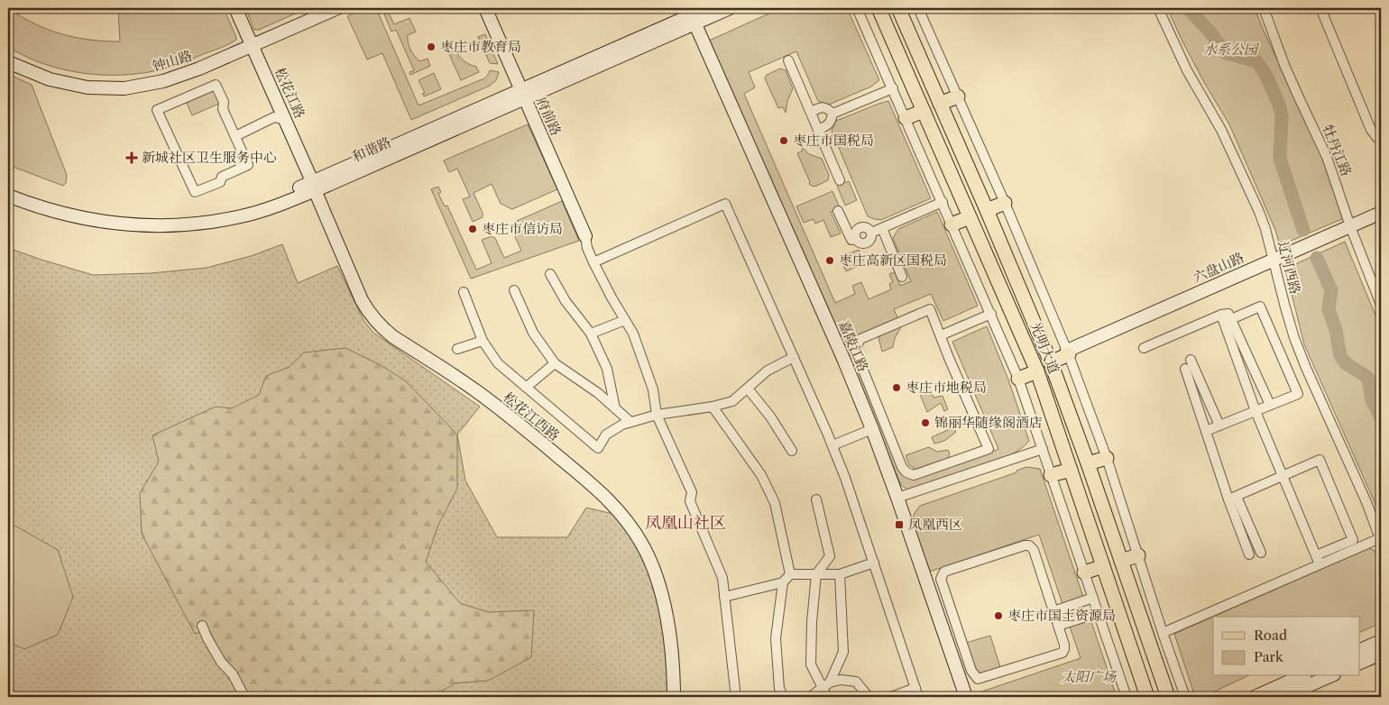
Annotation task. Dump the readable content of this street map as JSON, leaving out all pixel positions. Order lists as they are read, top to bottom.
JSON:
{
  "streets": {
    "main road": ["光明大道"],
    "street": [
      "钟山路",
      "松花江路",
      "府前路",
      "和谐路",
      "牡丹江路",
      "六盘山路",
      "辽河西路",
      "嘉陵江路",
      "松花江西路"
    ]
  },
  "crossings": [
    ["钟山路", "松花江路"],
    ["松花江路", "和谐路"],
    ["松花江路", "松花江西路"],
    ["府前路", "和谐路"],
    ["和谐路", "嘉陵江路"],
    ["和谐路", "松花江西路"],
    ["牡丹江路", "六盘山路"],
    ["六盘山路", "辽河西路"],
    ["六盘山路", "光明大道"]
  ],
  "districts": ["凤凰山社区"],
  "parks": ["水系公园", "太阳广场"],
  "places": {
    "other": [
      "枣庄市教育局",
      "枣庄市国税局",
      "枣庄市信访局",
      "枣庄高新区国税局",
      "枣庄市地税局",
      "锦丽华随缘阁酒店",
      "枣庄市国土资源局"
    ],
    "health": ["新城社区卫生服务中心"],
    "transit": ["凤凰西区"]
  },
  "legend": ["Road", "Park"]
}
